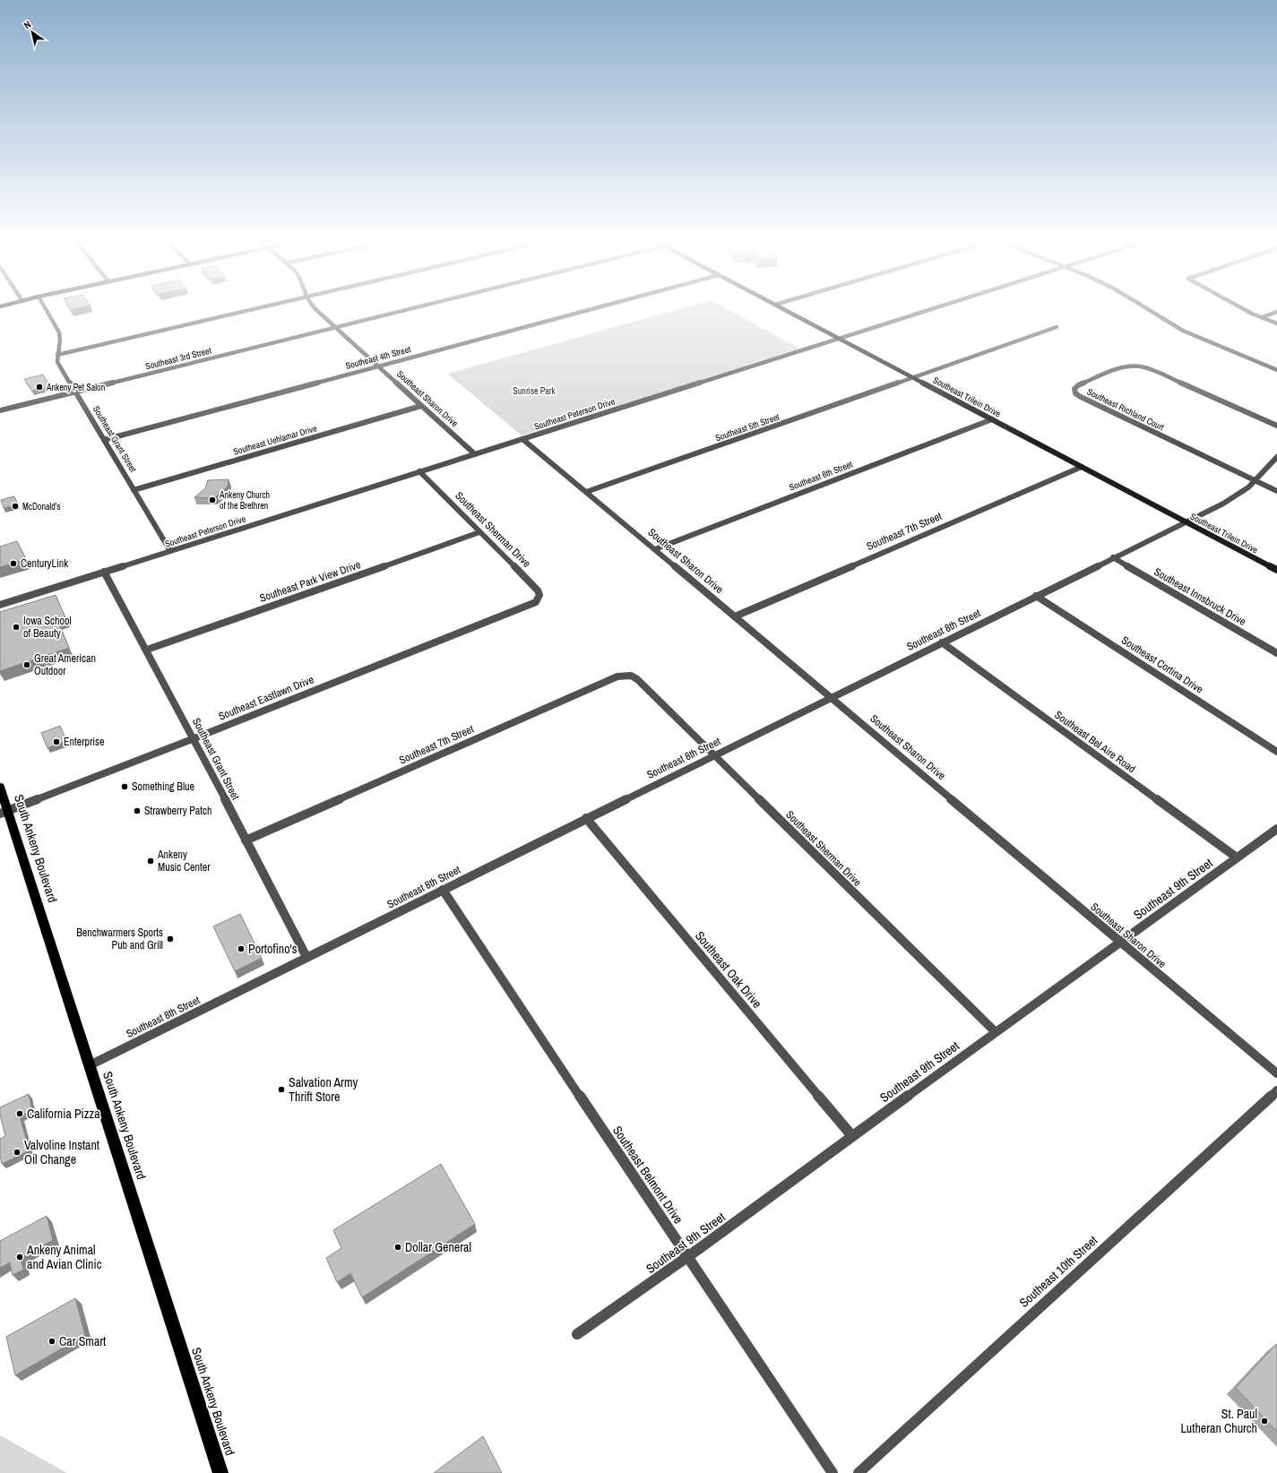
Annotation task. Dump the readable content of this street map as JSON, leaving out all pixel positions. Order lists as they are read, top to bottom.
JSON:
{
  "streets": {
    "main road": ["South Ankeny Boulevard"],
    "street": [
      "Southeast 4th Street",
      "Southeast 3rd Street",
      "Southeast Trilein Drive",
      "Southeast Sharon Drive",
      "Southeast Richland Court",
      "Southeast Peterson Drive",
      "Southeast 5th Street",
      "Southeast Grant Street",
      "Southeast Uehlamar Drive",
      "Southeast 6th Street",
      "Southeast Sherman Drive",
      "Southeast 7th Street",
      "Southeast Park View Drive",
      "Southeast Innsbruck Drive",
      "Southeast 8th Street",
      "Southeast Cortina Drive",
      "Southeast Eastlawn Drive",
      "Southeast Bel Aire Road",
      "Southeast 9th Street",
      "Southeast Oak Drive",
      "Southeast Belmont Drive",
      "Southeast 10th Street"
    ]
  },
  "crossings": [
    ["Southeast 4th Street", "Southeast Sharon Drive"],
    ["Southeast 4th Street", "Southeast Grant Street"],
    ["Southeast 3rd Street", "Southeast Sharon Drive"],
    ["Southeast 3rd Street", "Southeast Grant Street"],
    ["Southeast Trilein Drive", "Southeast Peterson Drive"],
    ["Southeast Trilein Drive", "Southeast 5th Street"],
    ["Southeast Trilein Drive", "Southeast 6th Street"],
    ["Southeast Trilein Drive", "Southeast 7th Street"],
    ["Southeast Trilein Drive", "Southeast 8th Street"],
    ["Southeast Sharon Drive", "Southeast Peterson Drive"],
    ["Southeast Sharon Drive", "Southeast 5th Street"],
    ["Southeast Sharon Drive", "Southeast Uehlamar Drive"],
    ["Southeast Sharon Drive", "Southeast 6th Street"],
    ["Southeast Sharon Drive", "Southeast 7th Street"],
    ["Southeast Sharon Drive", "Southeast 8th Street"],
    ["Southeast Sharon Drive", "Southeast 9th Street"],
    ["Southeast Richland Court", "Southeast 8th Street"],
    ["Southeast Peterson Drive", "Southeast Grant Street"],
    ["Southeast Peterson Drive", "Southeast Sherman Drive"],
    ["Southeast Grant Street", "Southeast Uehlamar Drive"],
    ["Southeast Grant Street", "Southeast 7th Street"],
    ["Southeast Grant Street", "Southeast Park View Drive"],
    ["Southeast Grant Street", "Southeast 8th Street"],
    ["Southeast Grant Street", "Southeast Eastlawn Drive"],
    ["Southeast Sherman Drive", "Southeast 7th Street"],
    ["Southeast Sherman Drive", "Southeast Park View Drive"],
    ["Southeast Sherman Drive", "Southeast 8th Street"],
    ["Southeast Sherman Drive", "Southeast Eastlawn Drive"],
    ["Southeast Sherman Drive", "Southeast 9th Street"],
    ["Southeast Innsbruck Drive", "Southeast 8th Street"],
    ["Southeast 8th Street", "Southeast Cortina Drive"],
    ["Southeast 8th Street", "Southeast Bel Aire Road"],
    ["Southeast 8th Street", "South Ankeny Boulevard"],
    ["Southeast 8th Street", "Southeast Oak Drive"],
    ["Southeast 8th Street", "Southeast Belmont Drive"],
    ["Southeast Eastlawn Drive", "South Ankeny Boulevard"],
    ["Southeast Bel Aire Road", "Southeast 9th Street"],
    ["Southeast 9th Street", "Southeast Oak Drive"],
    ["Southeast 9th Street", "Southeast Belmont Drive"]
  ],
  "parks": ["Sunrise Park"],
  "places": [
    "Ankeny Pet Salon",
    "Ankeny Church of the Brethren",
    "McDonald's",
    "CenturyLink",
    "Iowa School of Beauty",
    "Great American Outdoor",
    "Enterprise",
    "Something Blue",
    "Strawberry Patch",
    "Ankeny Music Center",
    "Benchwarmers Sports Pub and Grill",
    "Portofino's",
    "Salvation Army Thrift Store",
    "California Pizza",
    "Valvoline Instant Oil Change",
    "Dollar General",
    "Ankeny Animal and Avian Clinic",
    "Car Smart",
    "St. Paul Lutheran Church"
  ],
  "north": "top left"
}
